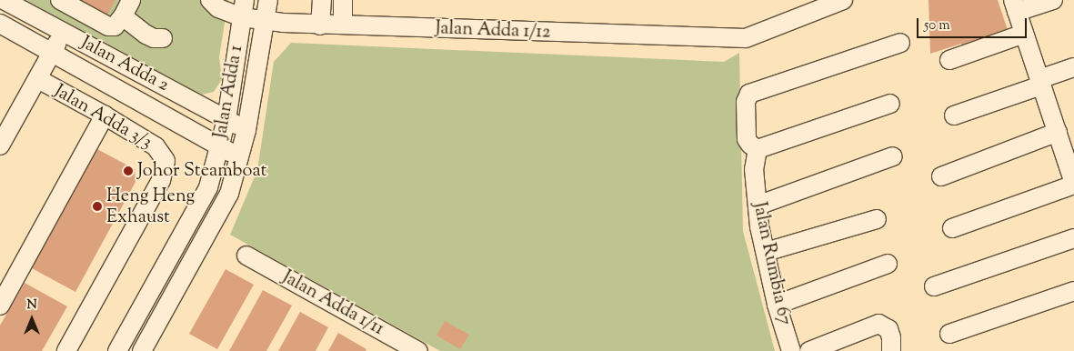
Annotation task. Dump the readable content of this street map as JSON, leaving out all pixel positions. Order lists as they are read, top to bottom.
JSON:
{
  "streets": {
    "street": [
      "Jalan Adda 1/12",
      "Jalan Adda 2",
      "Jalan Adda 1",
      "Jalan Adda 3/3",
      "Jalan Rumbia 67",
      "Jalan Adda 1/11"
    ]
  },
  "crossings": [
    ["Jalan Adda 1/12", "Jalan Adda 1"],
    ["Jalan Adda 2", "Jalan Adda 1"]
  ],
  "places": ["Johor Steamboat", "Heng Heng Exhaust"],
  "scale_bar": "50 m",
  "north": "top"
}
